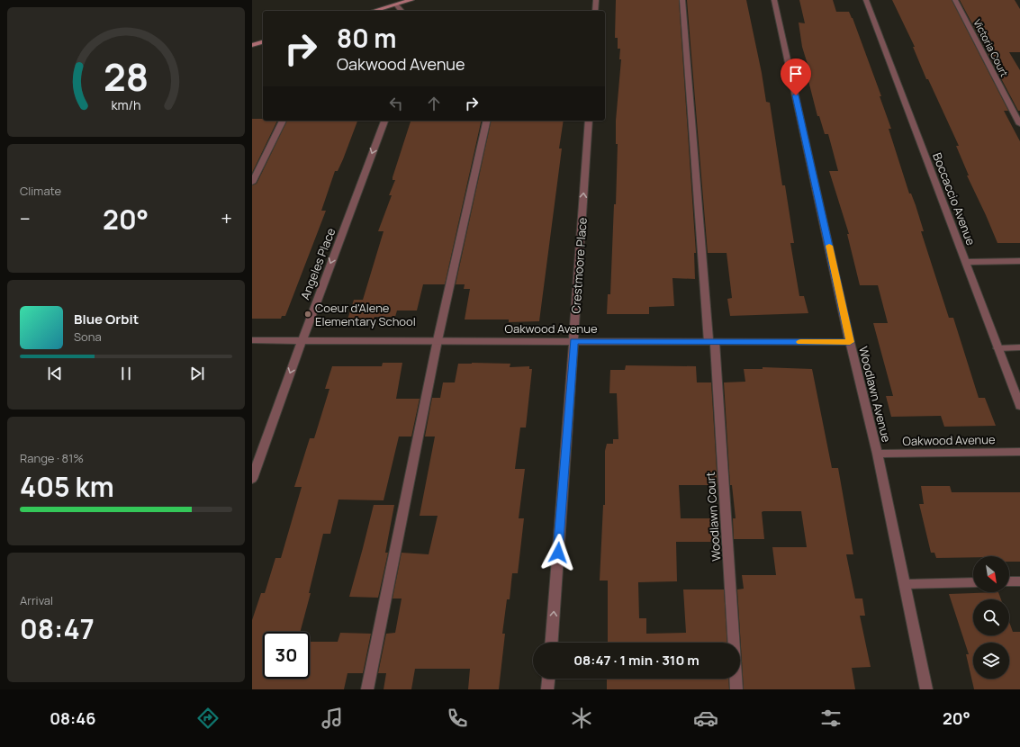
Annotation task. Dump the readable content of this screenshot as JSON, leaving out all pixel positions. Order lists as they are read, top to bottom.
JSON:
{
  "streets": {
    "street": [
      "Victoria Court",
      "Boccaccio Avenue",
      "Angeles Place",
      "Crestmoore Place",
      "Oakwood Avenue",
      "Woodlawn Avenue",
      "Woodlawn Court"
    ]
  },
  "crossings": [
    ["Angeles Place", "Oakwood Avenue"],
    ["Crestmoore Place", "Oakwood Avenue"],
    ["Oakwood Avenue", "Woodlawn Avenue"],
    ["Oakwood Avenue", "Woodlawn Court"]
  ],
  "one_way": ["Angeles Place", "Crestmoore Place"],
  "places": ["Coeur d'Alene Elementary School"],
  "north": "bottom right",
  "page": {
    "turn": ["80 m", "Oakwood Avenue"],
    "tile": [
      "Climate",
      ["Range · 81%", "405 km"],
      ["Arrival", "08:47"]
    ],
    "heat": ["−", "20°", "+"],
    "song": ["Blue Orbit", "Sona"],
    "limit": "30",
    "trip": "08:47 · 1 min · 310 m",
    "tabs": ["08:46", "20°"],
    "gauge": ["28", "km/h"]
  }
}
